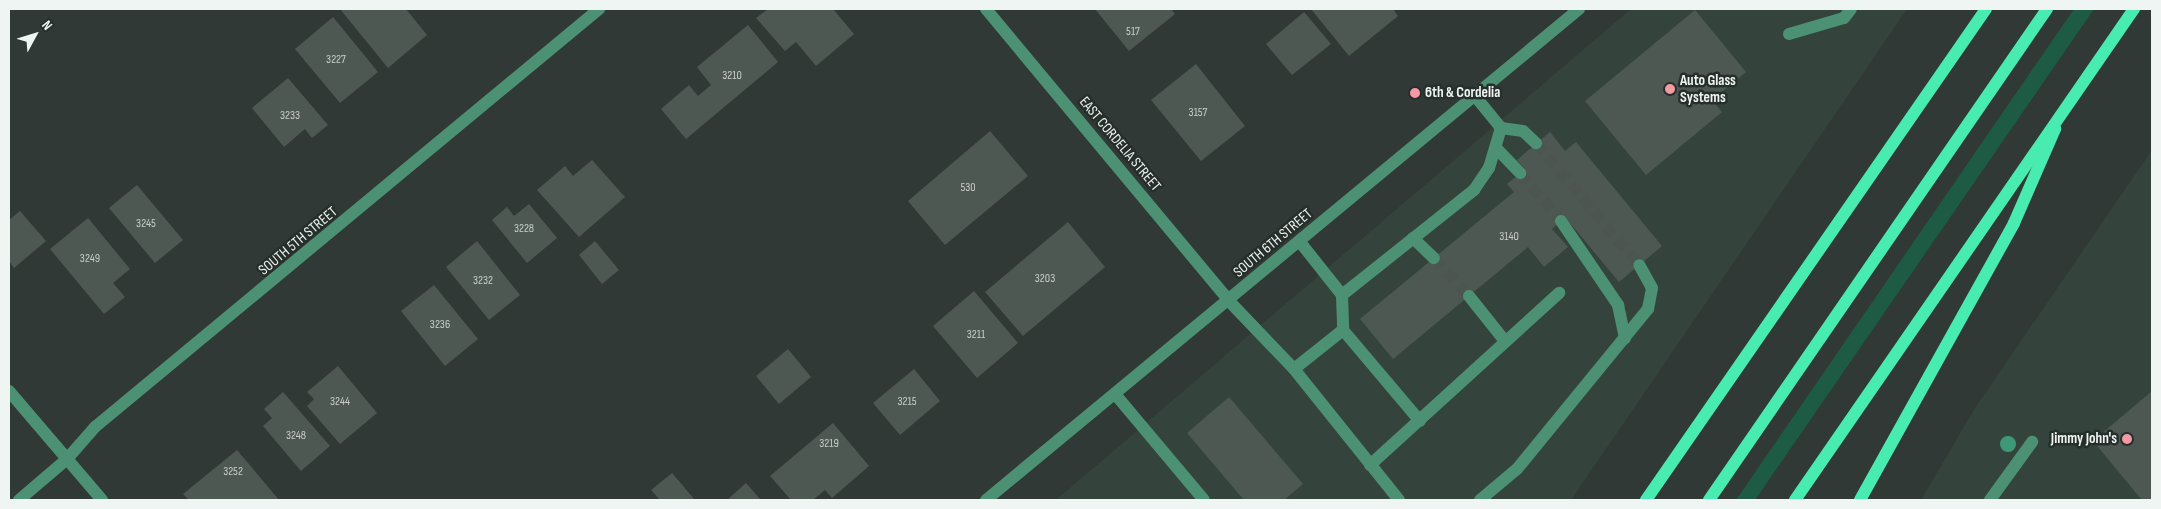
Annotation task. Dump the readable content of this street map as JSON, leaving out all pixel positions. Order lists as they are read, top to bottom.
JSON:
{
  "streets": {
    "street": ["EAST CORDELIA STREET", "SOUTH 5TH STREET", "SOUTH 6TH STREET"]
  },
  "crossings": [
    ["EAST CORDELIA STREET", "SOUTH 6TH STREET"]
  ],
  "places": ["Auto Glass Systems", "6th & Cordelia", "Jimmy John's"],
  "house_numbers": [
    "517",
    "3227",
    "3210",
    "3157",
    "3233",
    "530",
    "3245",
    "3228",
    "3140",
    "3249",
    "3203",
    "3232",
    "3236",
    "3211",
    "3244",
    "3215",
    "3248",
    "3219",
    "3252"
  ],
  "north": "top right"
}
